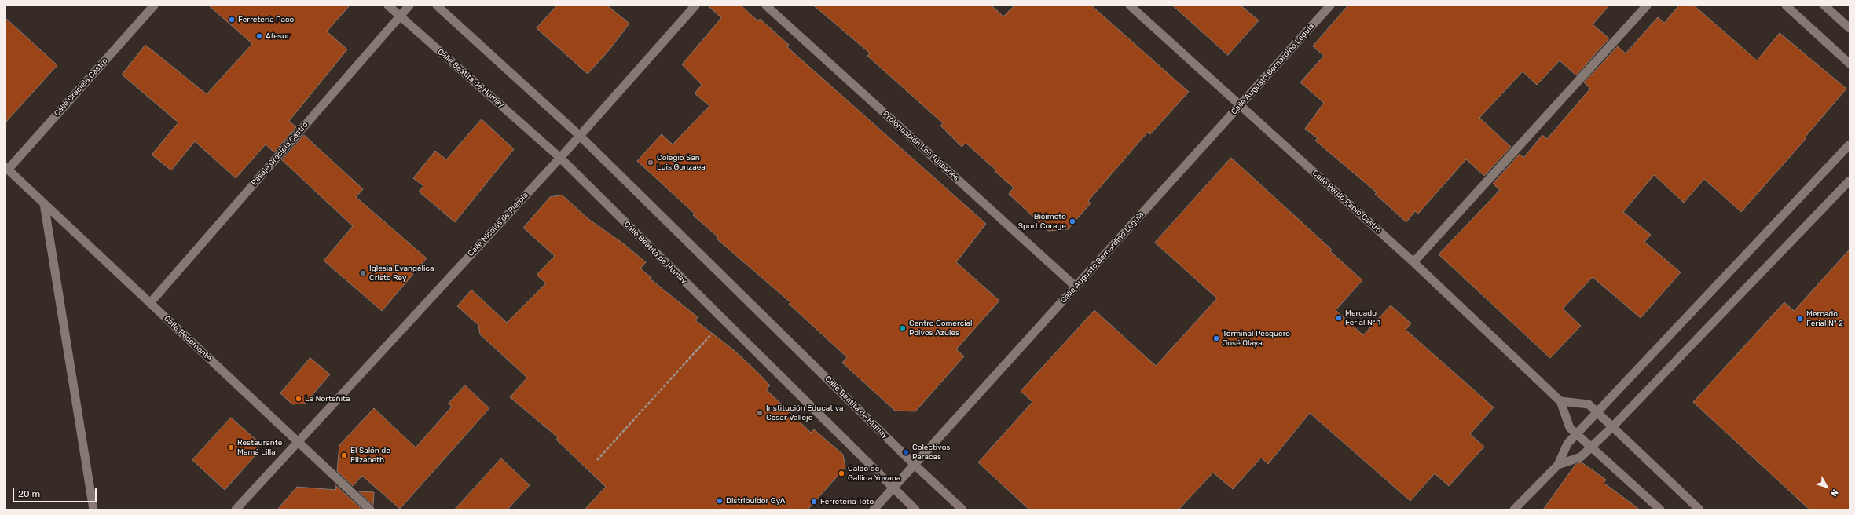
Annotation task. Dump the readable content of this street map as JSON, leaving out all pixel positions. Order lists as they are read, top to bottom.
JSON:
{
  "streets": {
    "street": [
      "Calle Augusto Bernardino Leguía",
      "Calle Beatita de Humay",
      "Calle Graciela Castro",
      "Prolongación Los Tulipanes",
      "Pasaje Graciela Castro",
      "Calle Perdo Pablo Castro",
      "Calle Nicolás de Piérola",
      "Calle Pedemonte"
    ]
  },
  "crossings": [
    ["Calle Augusto Bernardino Leguía", "Calle Beatita de Humay"],
    ["Calle Augusto Bernardino Leguía", "Prolongación Los Tulipanes"],
    ["Calle Augusto Bernardino Leguía", "Calle Perdo Pablo Castro"],
    ["Calle Beatita de Humay", "Pasaje Graciela Castro"],
    ["Calle Beatita de Humay", "Calle Nicolás de Piérola"],
    ["Calle Graciela Castro", "Calle Pedemonte"],
    ["Pasaje Graciela Castro", "Calle Pedemonte"],
    ["Calle Nicolás de Piérola", "Calle Pedemonte"]
  ],
  "places": [
    "Ferretería Paco",
    "Afesur",
    "Colegio San Luis Gonzaea",
    "Bicimoto Sport Corage",
    "Iglesia Evangélica Cristo Rey",
    "Mercado Ferial Nº 1",
    "Mercado Ferial Nº 2",
    "Centro Comercial Polvos Azules",
    "Terminal Pesquero José Olaya",
    "La Norteñita",
    "Institución Educativa Cesar Vallejo",
    "Restaurante Mamá Lilla",
    "Colectivos Paracas",
    "El Salón de Elizabeth",
    "Caldo de Gallina Yovana",
    "Distribuidor GyA",
    "Ferretería Toto"
  ],
  "scale_bar": "20 m",
  "north": "bottom right"
}
